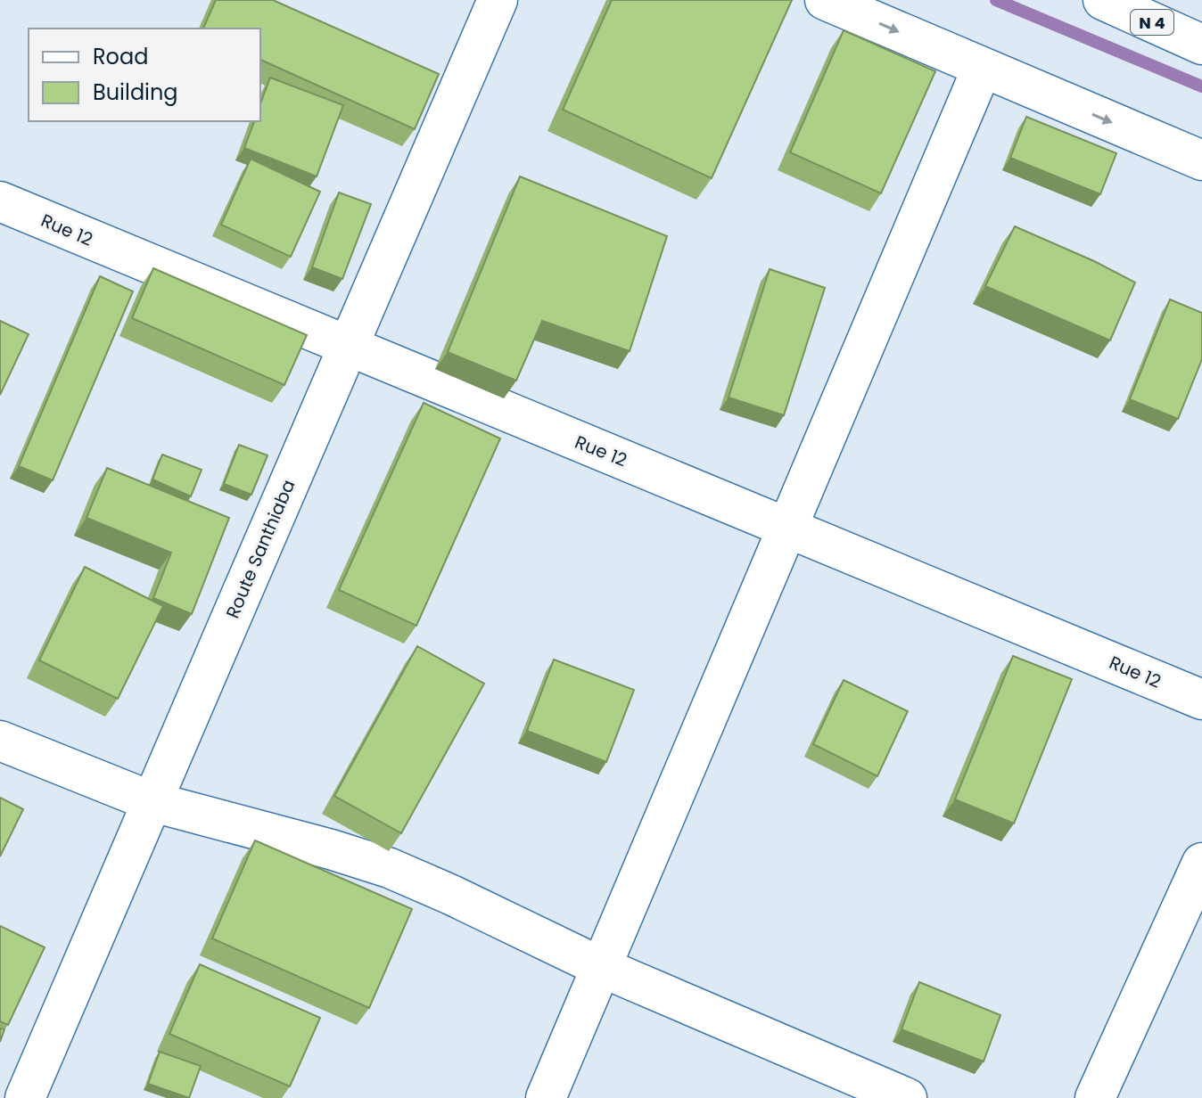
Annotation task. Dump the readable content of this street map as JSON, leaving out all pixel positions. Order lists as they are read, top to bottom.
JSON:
{
  "streets": {
    "main road": ["N 4", "Rue 12", "Route Santhiaba"]
  },
  "crossings": [
    ["Rue 12", "Route Santhiaba"]
  ],
  "legend": ["Road", "Building"]
}
